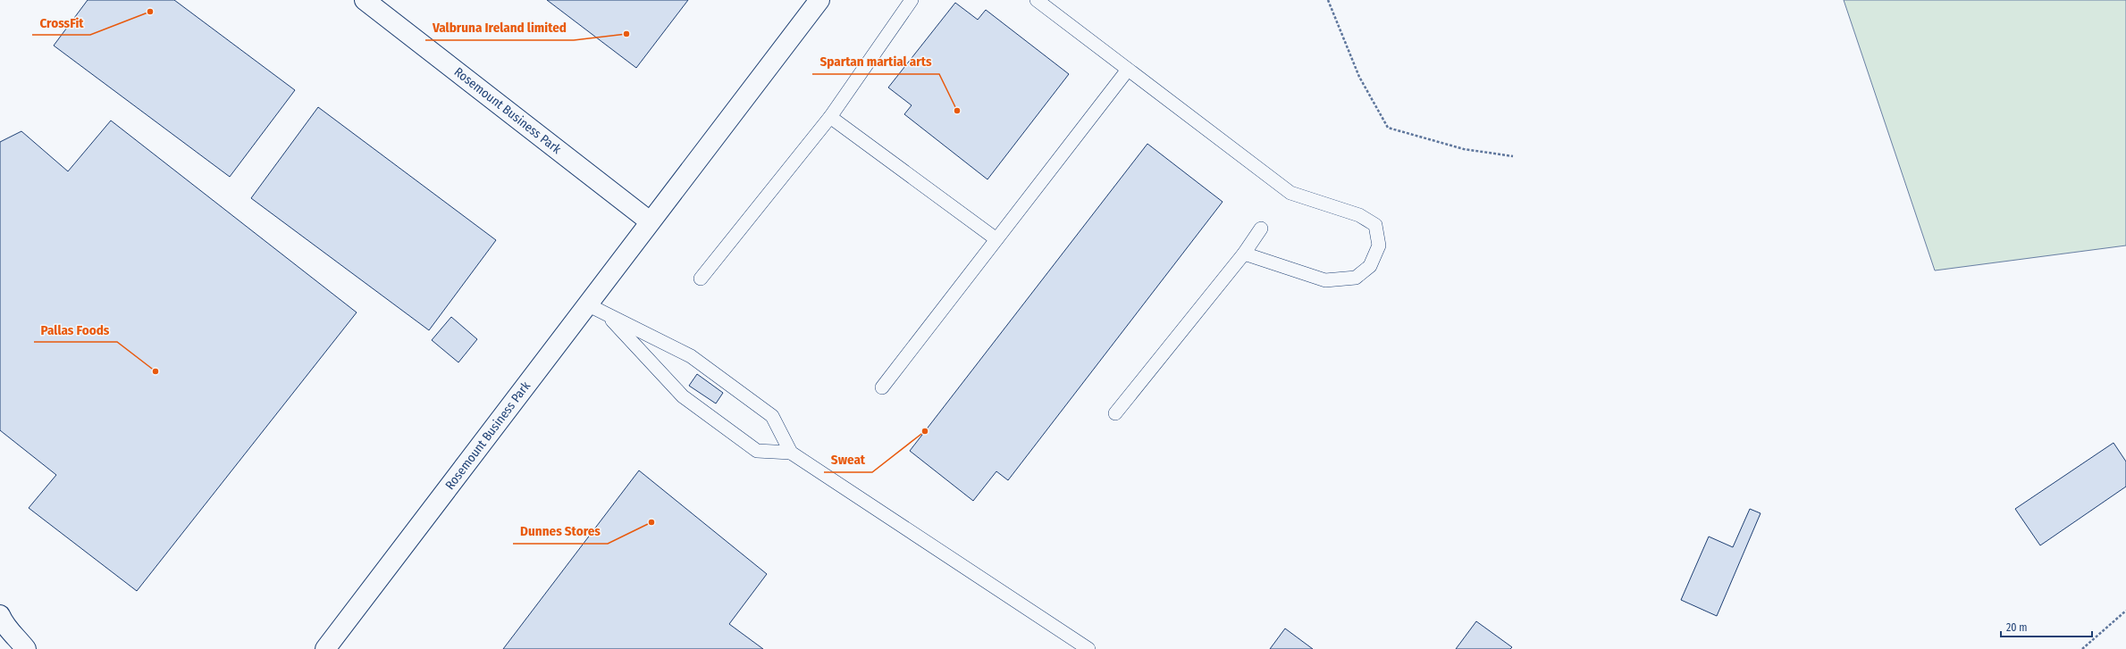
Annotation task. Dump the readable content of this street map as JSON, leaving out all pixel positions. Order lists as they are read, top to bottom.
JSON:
{
  "streets": {
    "street": ["Rosemount Business Park"]
  },
  "places": [
    "CrossFit",
    "Valbruna Ireland limited",
    "Spartan martial arts",
    "Pallas Foods",
    "Sweat",
    "Dunnes Stores"
  ],
  "scale_bar": "20 m"
}
